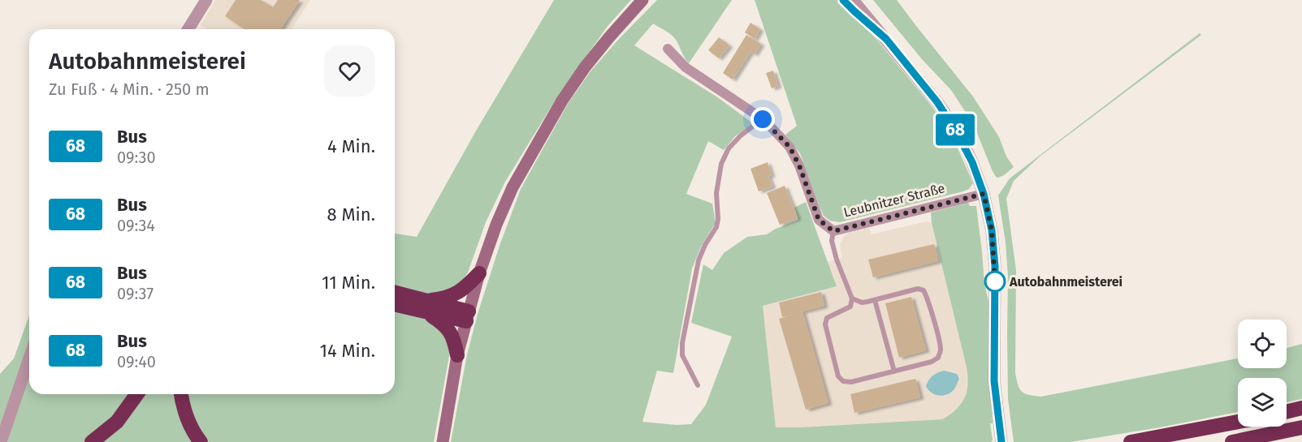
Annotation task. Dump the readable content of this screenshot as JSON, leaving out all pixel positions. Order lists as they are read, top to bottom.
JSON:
{
  "streets": {
    "street": ["Leubnitzer Straße"]
  },
  "places": ["Autobahnmeisterei"],
  "lines": ["bus line 68"],
  "page": {
    "on_map": "68",
    "heading": ["Autobahnmeisterei", "Zu Fuß · 4 Min. · 250 m"],
    "list": [
      {
        "mark": "68",
        "name": "Bus",
        "note": "09:30",
        "value": "4 Min."
      },
      {
        "mark": "68",
        "name": "Bus",
        "note": "09:34",
        "value": "8 Min."
      },
      {
        "mark": "68",
        "name": "Bus",
        "note": "09:37",
        "value": "11 Min."
      },
      {
        "mark": "68",
        "name": "Bus",
        "note": "09:40",
        "value": "14 Min."
      }
    ]
  }
}
